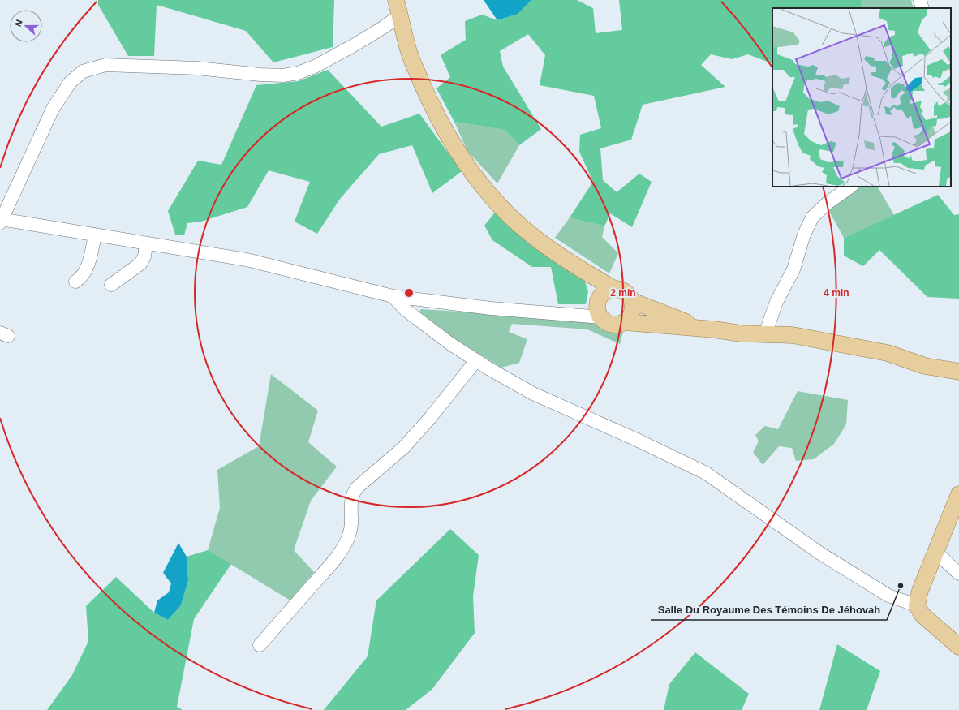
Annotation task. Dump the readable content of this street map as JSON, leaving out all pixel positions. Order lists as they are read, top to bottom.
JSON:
{
  "places": ["Salle Du Royaume Des Témoins De Jéhovah"],
  "north": "left",
  "rings": ["2 min", "4 min"]
}
